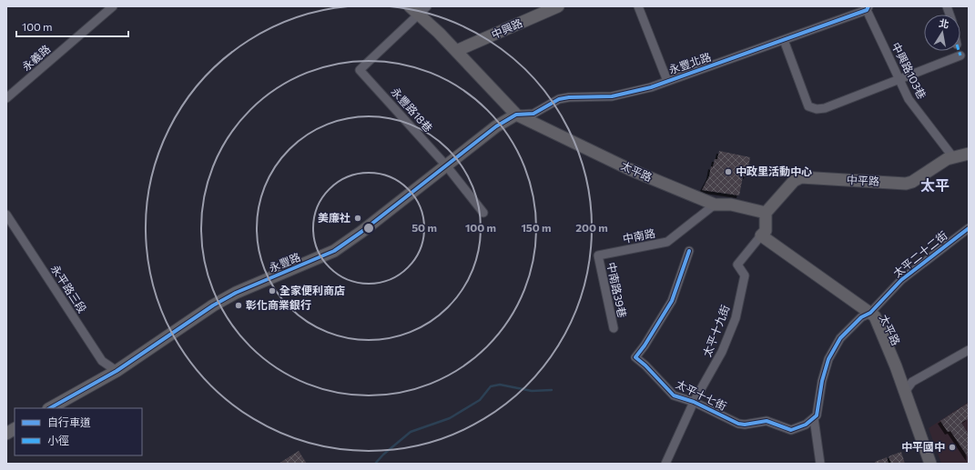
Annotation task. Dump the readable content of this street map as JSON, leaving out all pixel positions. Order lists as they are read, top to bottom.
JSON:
{
  "streets": {
    "street": [
      "中興路",
      "永義路",
      "永豐北路",
      "中興路103巷",
      "永豐路18巷",
      "太平路",
      "中平路",
      "中南路",
      "太平二十二街",
      "永豐路",
      "永平路三段",
      "中南路39巷",
      "太平十九街",
      "太平十七街"
    ]
  },
  "crossings": [
    ["中興路", "太平路"],
    ["永豐北路", "中興路103巷"],
    ["永豐北路", "太平路"],
    ["永豐北路", "永豐路"],
    ["中興路103巷", "中平路"],
    ["永豐路18巷", "太平路"],
    ["永豐路18巷", "永豐路"],
    ["太平路", "中平路"],
    ["太平路", "中南路"],
    ["太平路", "太平二十二街"],
    ["太平路", "永豐路"],
    ["太平路", "太平十九街"],
    ["中南路", "中南路39巷"],
    ["永豐路", "永平路三段"],
    ["太平十九街", "太平十七街"]
  ],
  "districts": ["太平"],
  "places": [
    "中政里活動中心",
    "美廉社",
    "全家便利商店",
    "彰化商業銀行",
    "中平國中"
  ],
  "legend": ["自行車道", "小徑"],
  "scale_bar": "100 m",
  "north": "top",
  "rings": [
    "50 m",
    "100 m",
    "150 m",
    "200 m"
  ]
}
